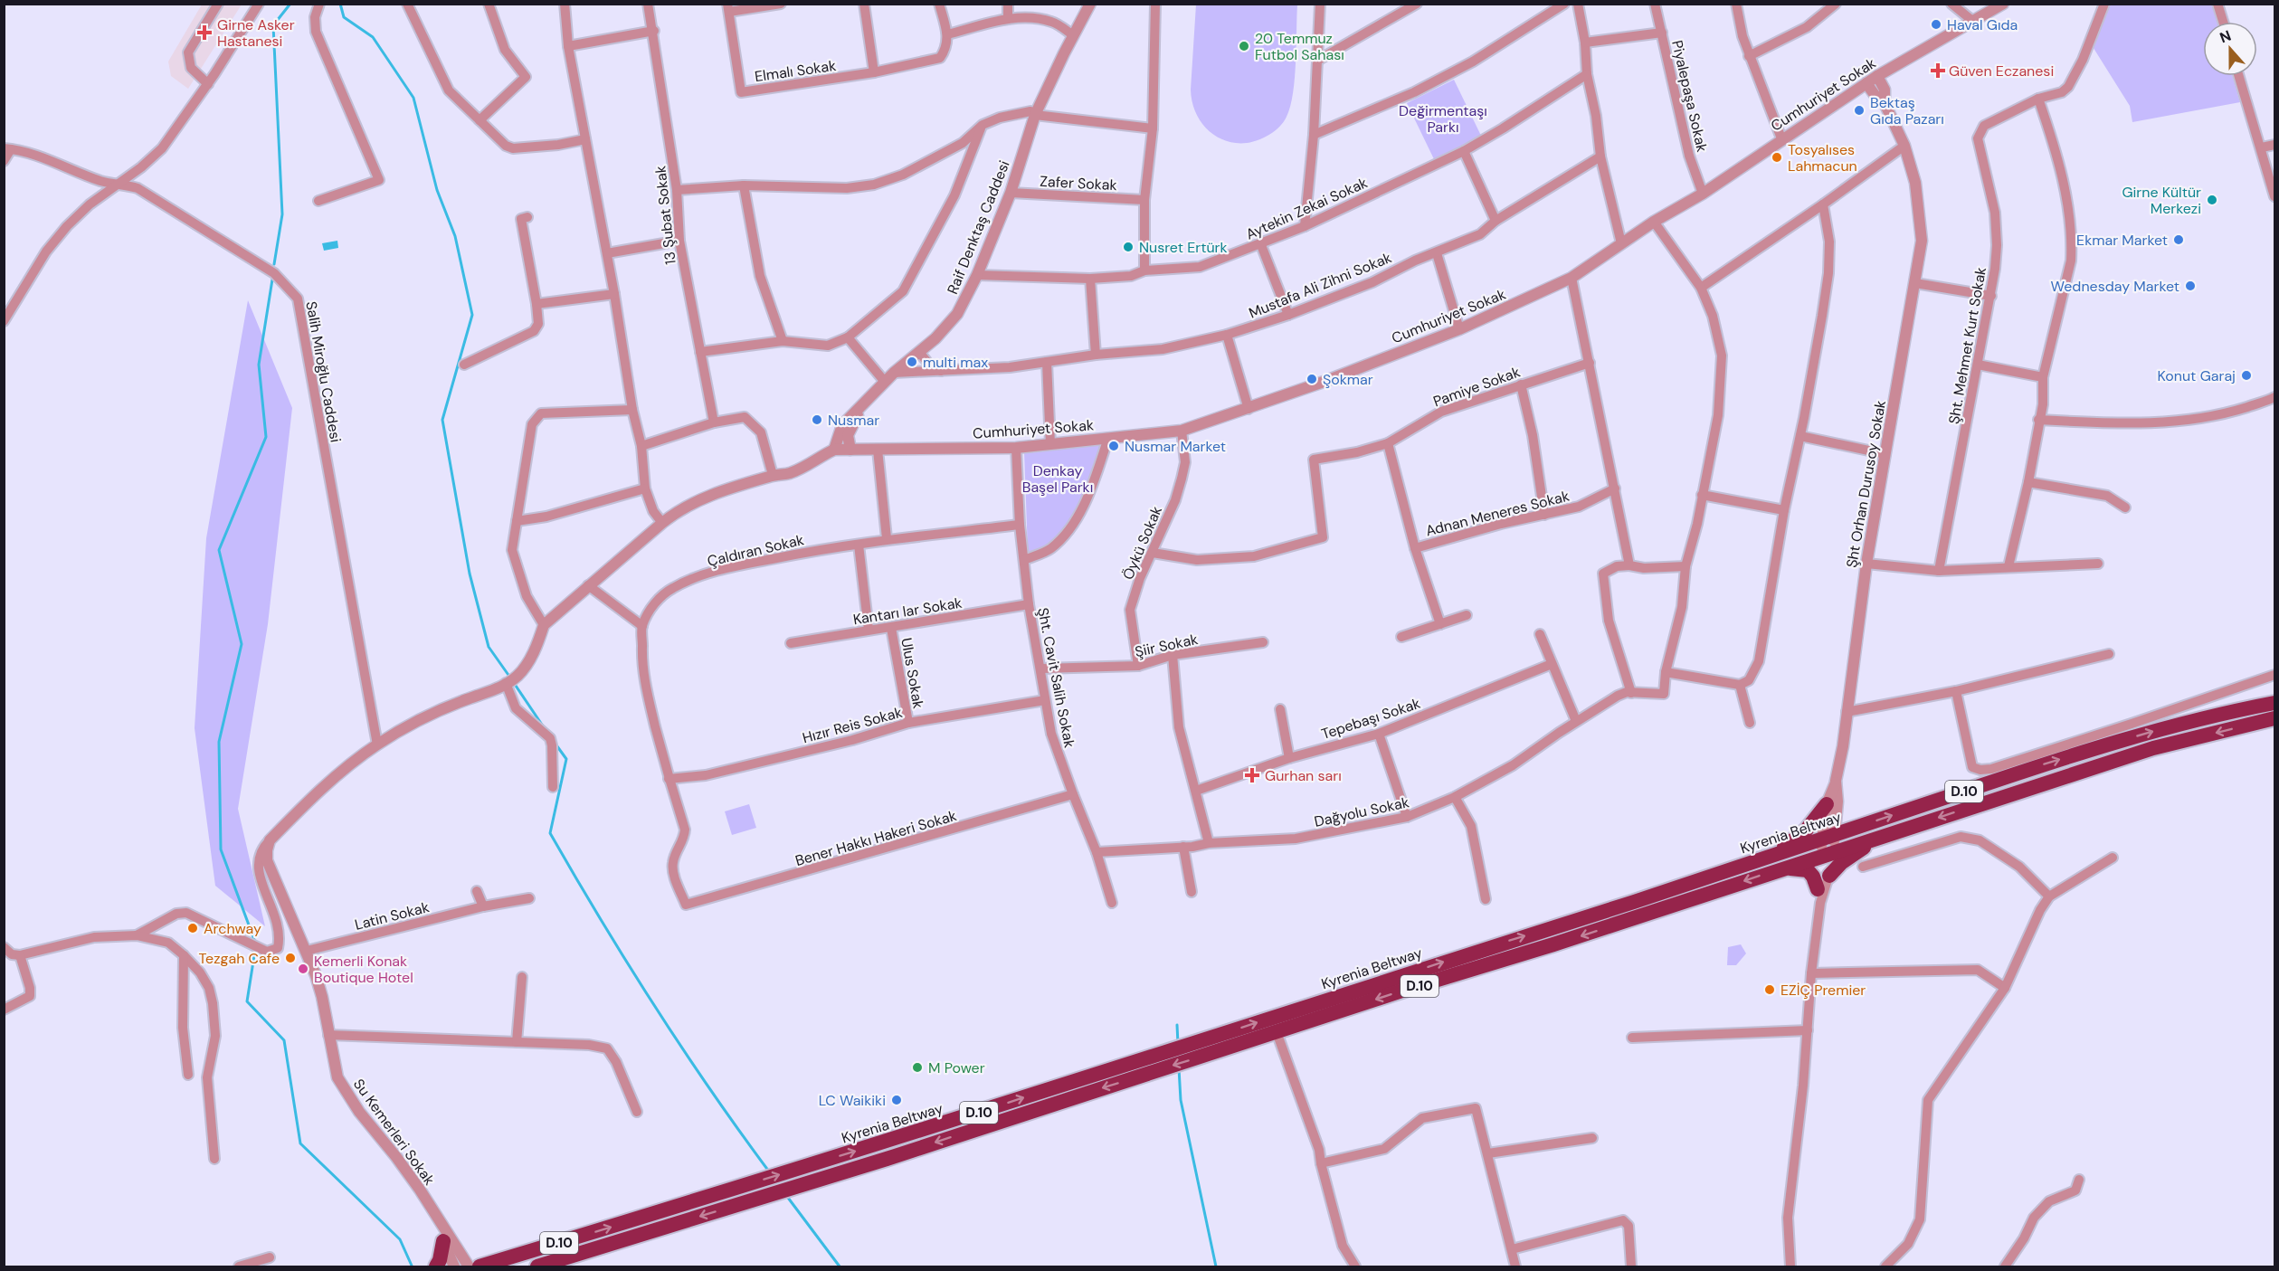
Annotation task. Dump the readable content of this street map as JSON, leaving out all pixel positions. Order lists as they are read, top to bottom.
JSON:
{
  "streets": {
    "highway": ["D.10", "Kyrenia Beltway"],
    "street": [
      "Elmalı Sokak",
      "Cumhuriyet Sokak",
      "Piyalepaşa Sokak",
      "Zafer Sokak",
      "Aytekin Zekai Sokak",
      "13 Şubat Sokak",
      "Raif Denktaş Caddesi",
      "Mustafa Ali Zihni Sokak",
      "Şht. Mehmet Kurt Sokak",
      "Salih Miroğlu Caddesi",
      "Pamiye Sokak",
      "Şht Orhan Durusoy Sokak",
      "Adnan Meneres Sokak",
      "Öykü Sokak",
      "Çaldıran Sokak",
      "Kantarı lar Sokak",
      "Şiir Sokak",
      "Ulus Sokak",
      "Şht. Cavit Salih Sokak",
      "Tepebaşı Sokak",
      "Hızır Reis Sokak",
      "Dağyolu Sokak",
      "Bener Hakkı Hakeri Sokak",
      "Latin Sokak",
      "Su Kemerleri Sokak"
    ]
  },
  "crossings": [
    ["Cumhuriyet Sokak", "Piyalepaşa Sokak"],
    ["Cumhuriyet Sokak", "Raif Denktaş Caddesi"],
    ["Cumhuriyet Sokak", "Şht Orhan Durusoy Sokak"],
    ["Cumhuriyet Sokak", "Öykü Sokak"],
    ["Cumhuriyet Sokak", "Şht. Cavit Salih Sokak"],
    ["Zafer Sokak", "Raif Denktaş Caddesi"],
    ["Aytekin Zekai Sokak", "Raif Denktaş Caddesi"],
    ["Raif Denktaş Caddesi", "Mustafa Ali Zihni Sokak"],
    ["Pamiye Sokak", "Öykü Sokak"],
    ["Şht Orhan Durusoy Sokak", "D.10"],
    ["Şht Orhan Durusoy Sokak", "Kyrenia Beltway"],
    ["Öykü Sokak", "Şiir Sokak"],
    ["Çaldıran Sokak", "Şht. Cavit Salih Sokak"],
    ["Çaldıran Sokak", "Hızır Reis Sokak"],
    ["Çaldıran Sokak", "Bener Hakkı Hakeri Sokak"],
    ["Kantarı lar Sokak", "Ulus Sokak"],
    ["Kantarı lar Sokak", "Şht. Cavit Salih Sokak"],
    ["Şiir Sokak", "Şht. Cavit Salih Sokak"],
    ["Ulus Sokak", "Hızır Reis Sokak"],
    ["Şht. Cavit Salih Sokak", "Hızır Reis Sokak"],
    ["Şht. Cavit Salih Sokak", "Dağyolu Sokak"],
    ["Şht. Cavit Salih Sokak", "Bener Hakkı Hakeri Sokak"],
    ["Latin Sokak", "Su Kemerleri Sokak"]
  ],
  "parks": ["Değirmentaşı Parkı", "Denkay Başel Parkı"],
  "places": {
    "other": [
      "Haval Gıda",
      "20 Temmuz Futbol Sahası",
      "Bektaş Gıda Pazarı",
      "Tosyalıses Lahmacun",
      "Girne Kültür Merkezi",
      "Ekmar Market",
      "Nusret Ertürk",
      "Wednesday Market",
      "multi max",
      "Konut Garaj",
      "Şokmar",
      "Nusmar",
      "Nusmar Market",
      "Archway",
      "Tezgah Cafe",
      "Kemerli Konak Boutique Hotel",
      "EZİÇ Premier",
      "M Power",
      "LC Waikiki"
    ],
    "health": ["Girne Asker Hastanesi", "Güven Eczanesi", "Gurhan sarı"]
  },
  "north": "top"
}
